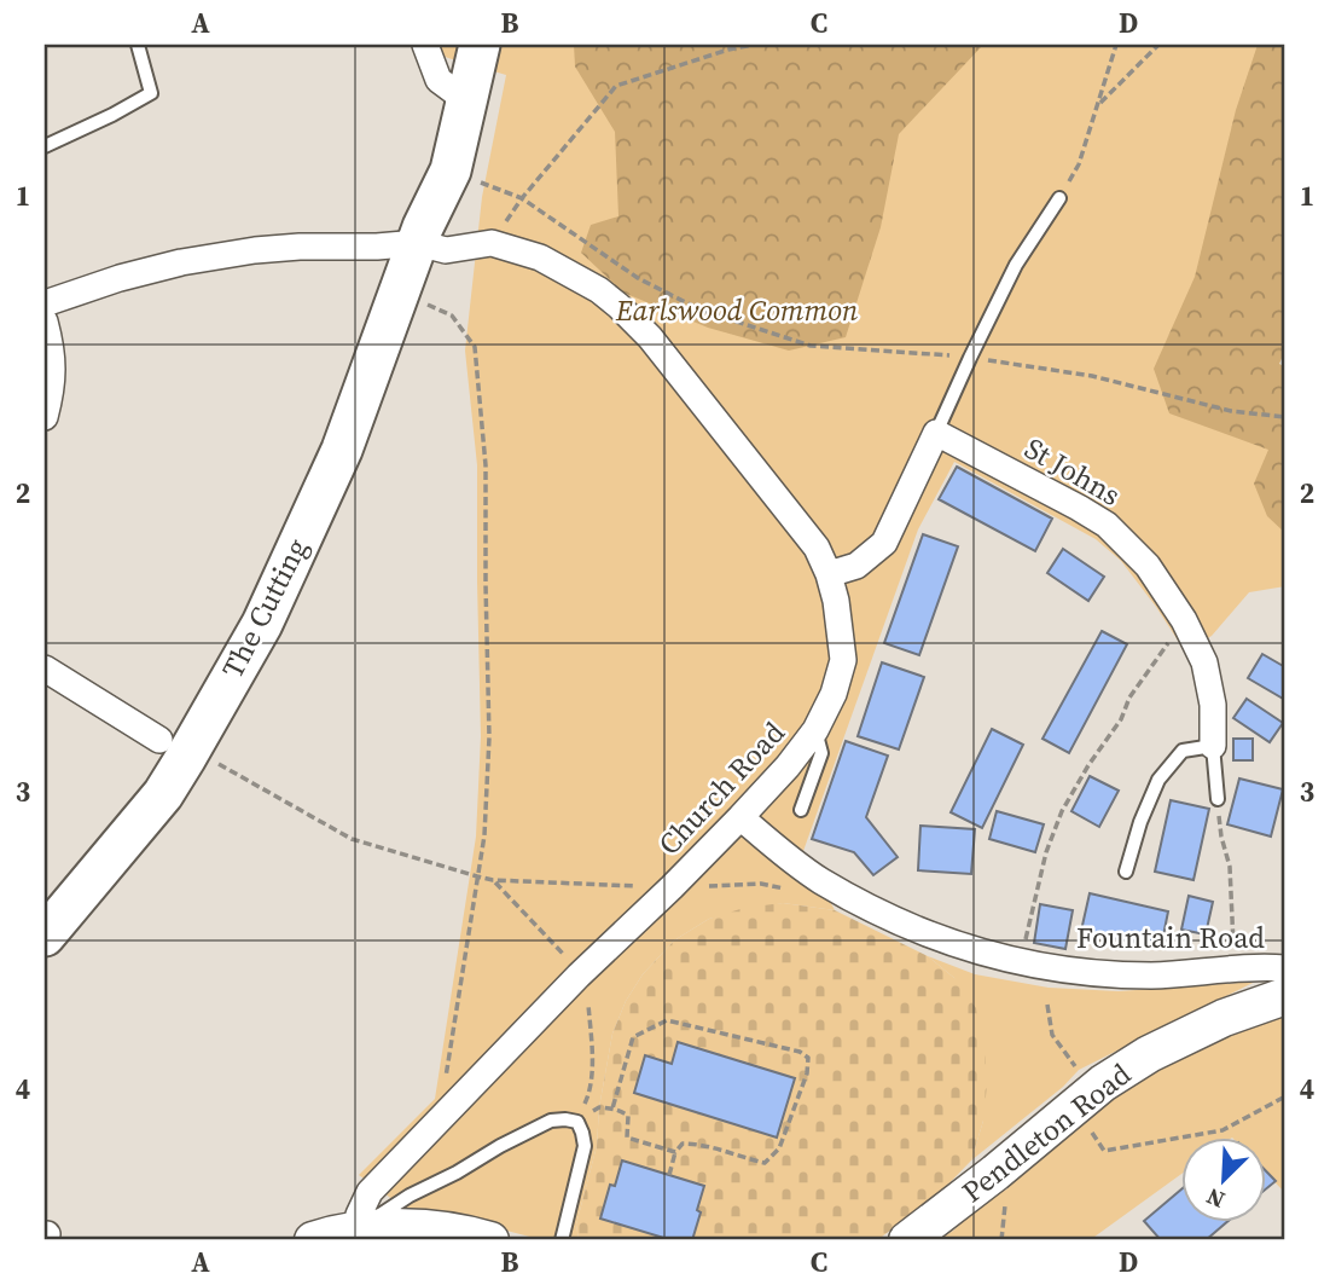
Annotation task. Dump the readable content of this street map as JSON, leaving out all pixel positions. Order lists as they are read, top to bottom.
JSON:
{
  "streets": {
    "main road": ["The Cutting"],
    "street": [
      "St Johns",
      "Church Road",
      "Fountain Road",
      "Pendleton Road"
    ]
  },
  "crossings": [
    ["The Cutting", "Church Road"],
    ["Church Road", "Fountain Road"]
  ],
  "parks": ["Earlswood Common"],
  "north": "bottom left",
  "grid": {
    "columns": [
      "A",
      "B",
      "C",
      "D"
    ],
    "rows": [
      "1",
      "2",
      "3",
      "4"
    ]
  }
}
